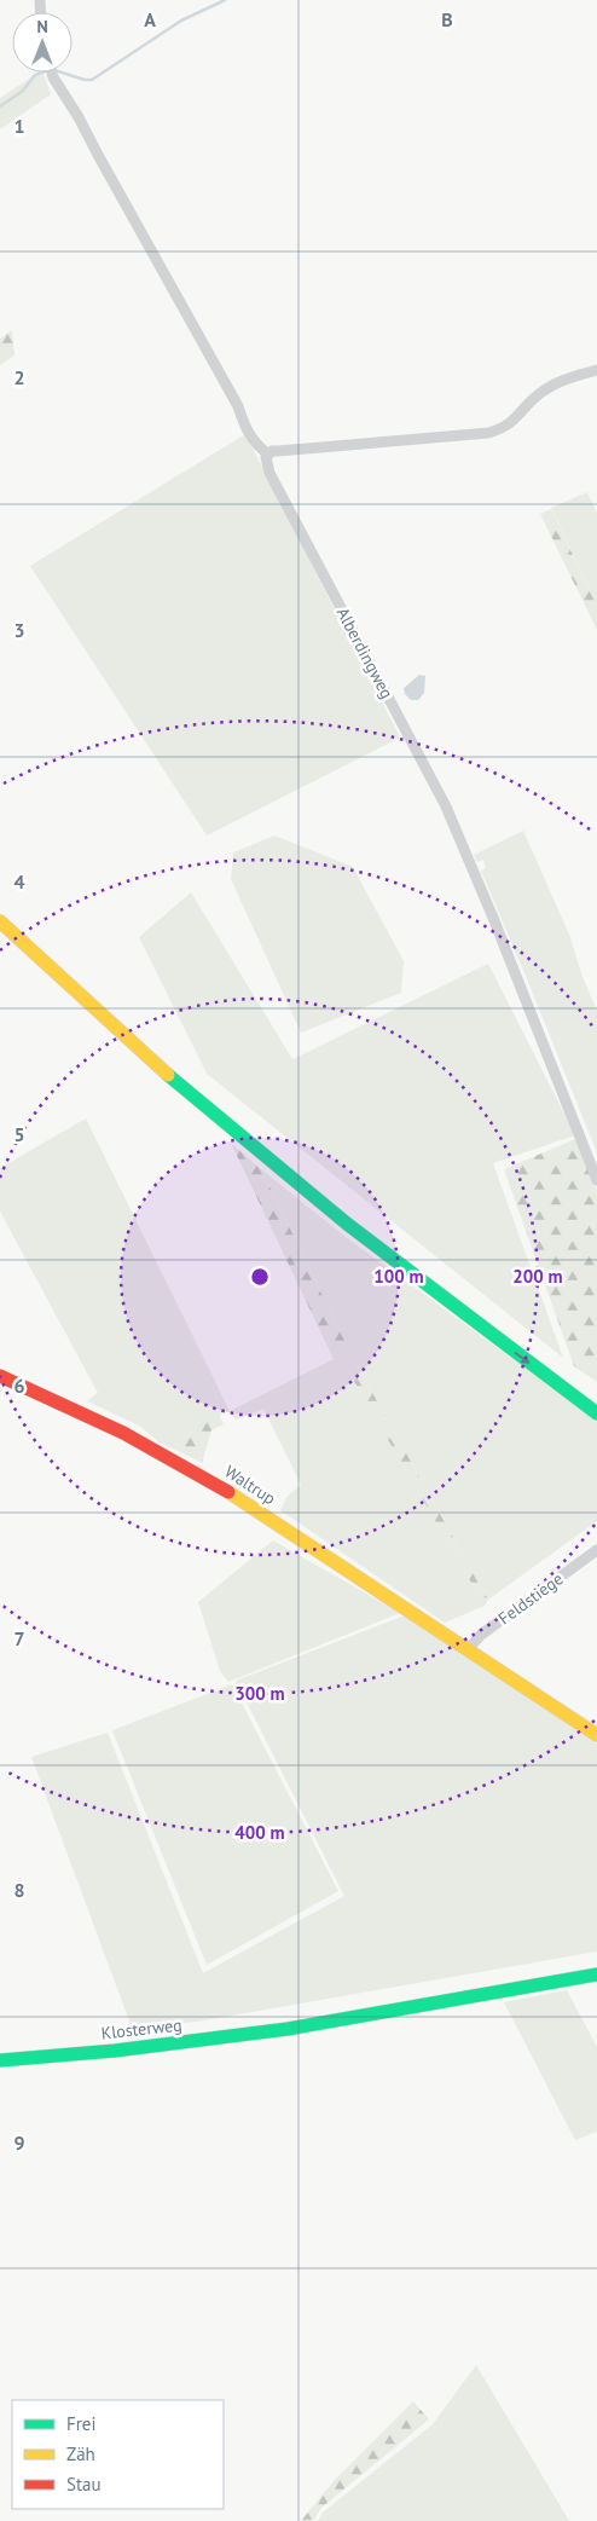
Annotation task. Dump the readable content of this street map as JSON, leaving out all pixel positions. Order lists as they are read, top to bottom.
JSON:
{
  "streets": {
    "main road": ["Waltrup", "Klosterweg"],
    "street": ["Alberdingweg", "Feldstiege"]
  },
  "crossings": [
    ["Waltrup", "Feldstiege"]
  ],
  "legend": ["Frei", "Zäh", "Stau"],
  "north": "top",
  "grid": {
    "columns": ["A", "B"],
    "rows": [
      "1",
      "2",
      "3",
      "4",
      "5",
      "6",
      "7",
      "8",
      "9"
    ]
  },
  "rings": [
    "100 m",
    "200 m",
    "300 m",
    "400 m"
  ]
}
